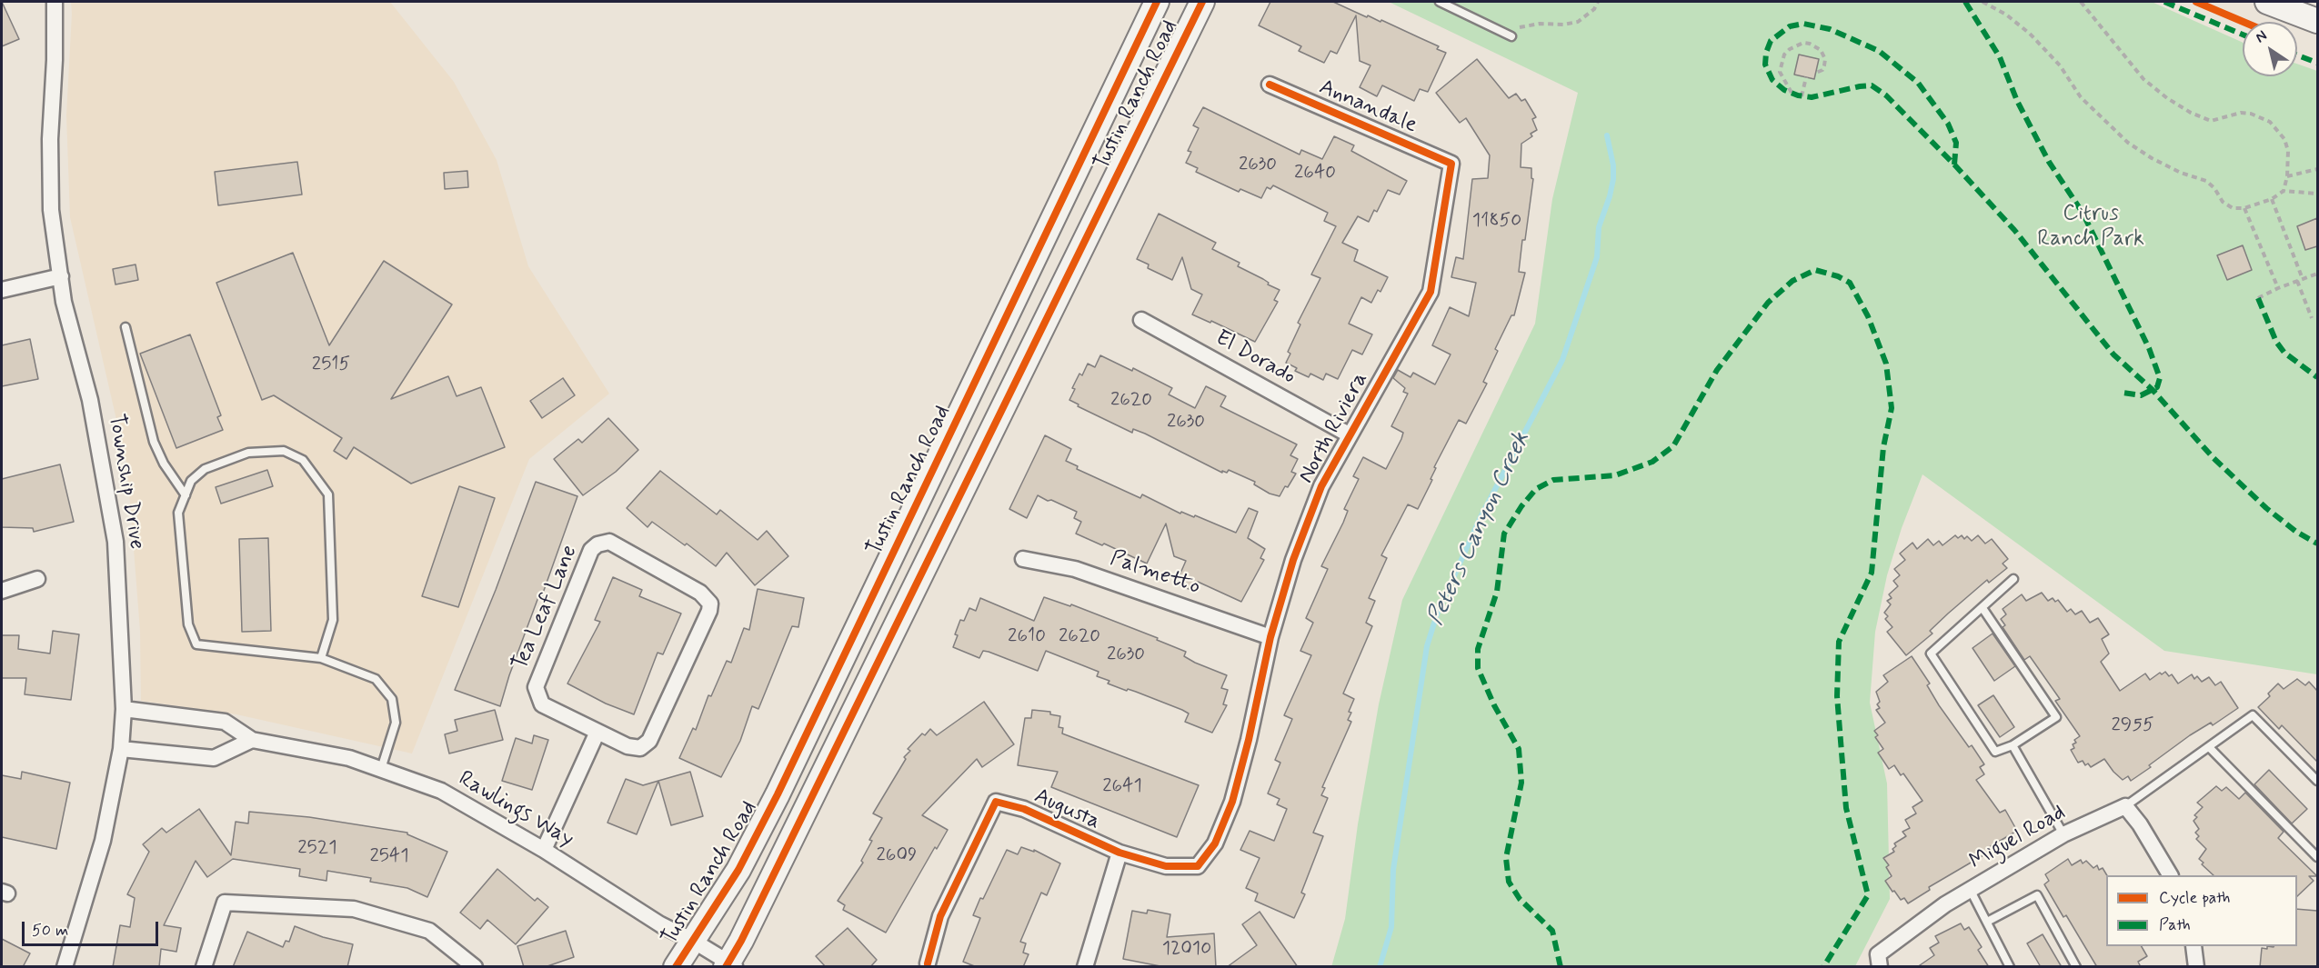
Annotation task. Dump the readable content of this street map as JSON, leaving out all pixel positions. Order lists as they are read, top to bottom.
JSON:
{
  "streets": {
    "main road": ["Tustin Ranch Road"],
    "street": [
      "Annandale",
      "El Dorado",
      "North Riviera",
      "Township Drive",
      "Palmetto",
      "Tea Leaf Lane",
      "Rawlings Way",
      "Augusta",
      "Miguel Road"
    ]
  },
  "crossings": [
    ["Tustin Ranch Road", "Rawlings Way"],
    ["Annandale", "North Riviera"],
    ["El Dorado", "North Riviera"],
    ["North Riviera", "Palmetto"],
    ["North Riviera", "Augusta"],
    ["Township Drive", "Rawlings Way"]
  ],
  "water": ["Peters Canyon Creek"],
  "parks": ["Citrus Ranch Park"],
  "house_numbers": [
    "2630",
    "2640",
    "11850",
    "2515",
    "2620",
    "2630",
    "2610",
    "2620",
    "2630",
    "2955",
    "2641",
    "2521",
    "2609",
    "2541",
    "12010"
  ],
  "legend": ["Cycle path", "Path"],
  "scale_bar": "50 m",
  "north": "top left"
}
